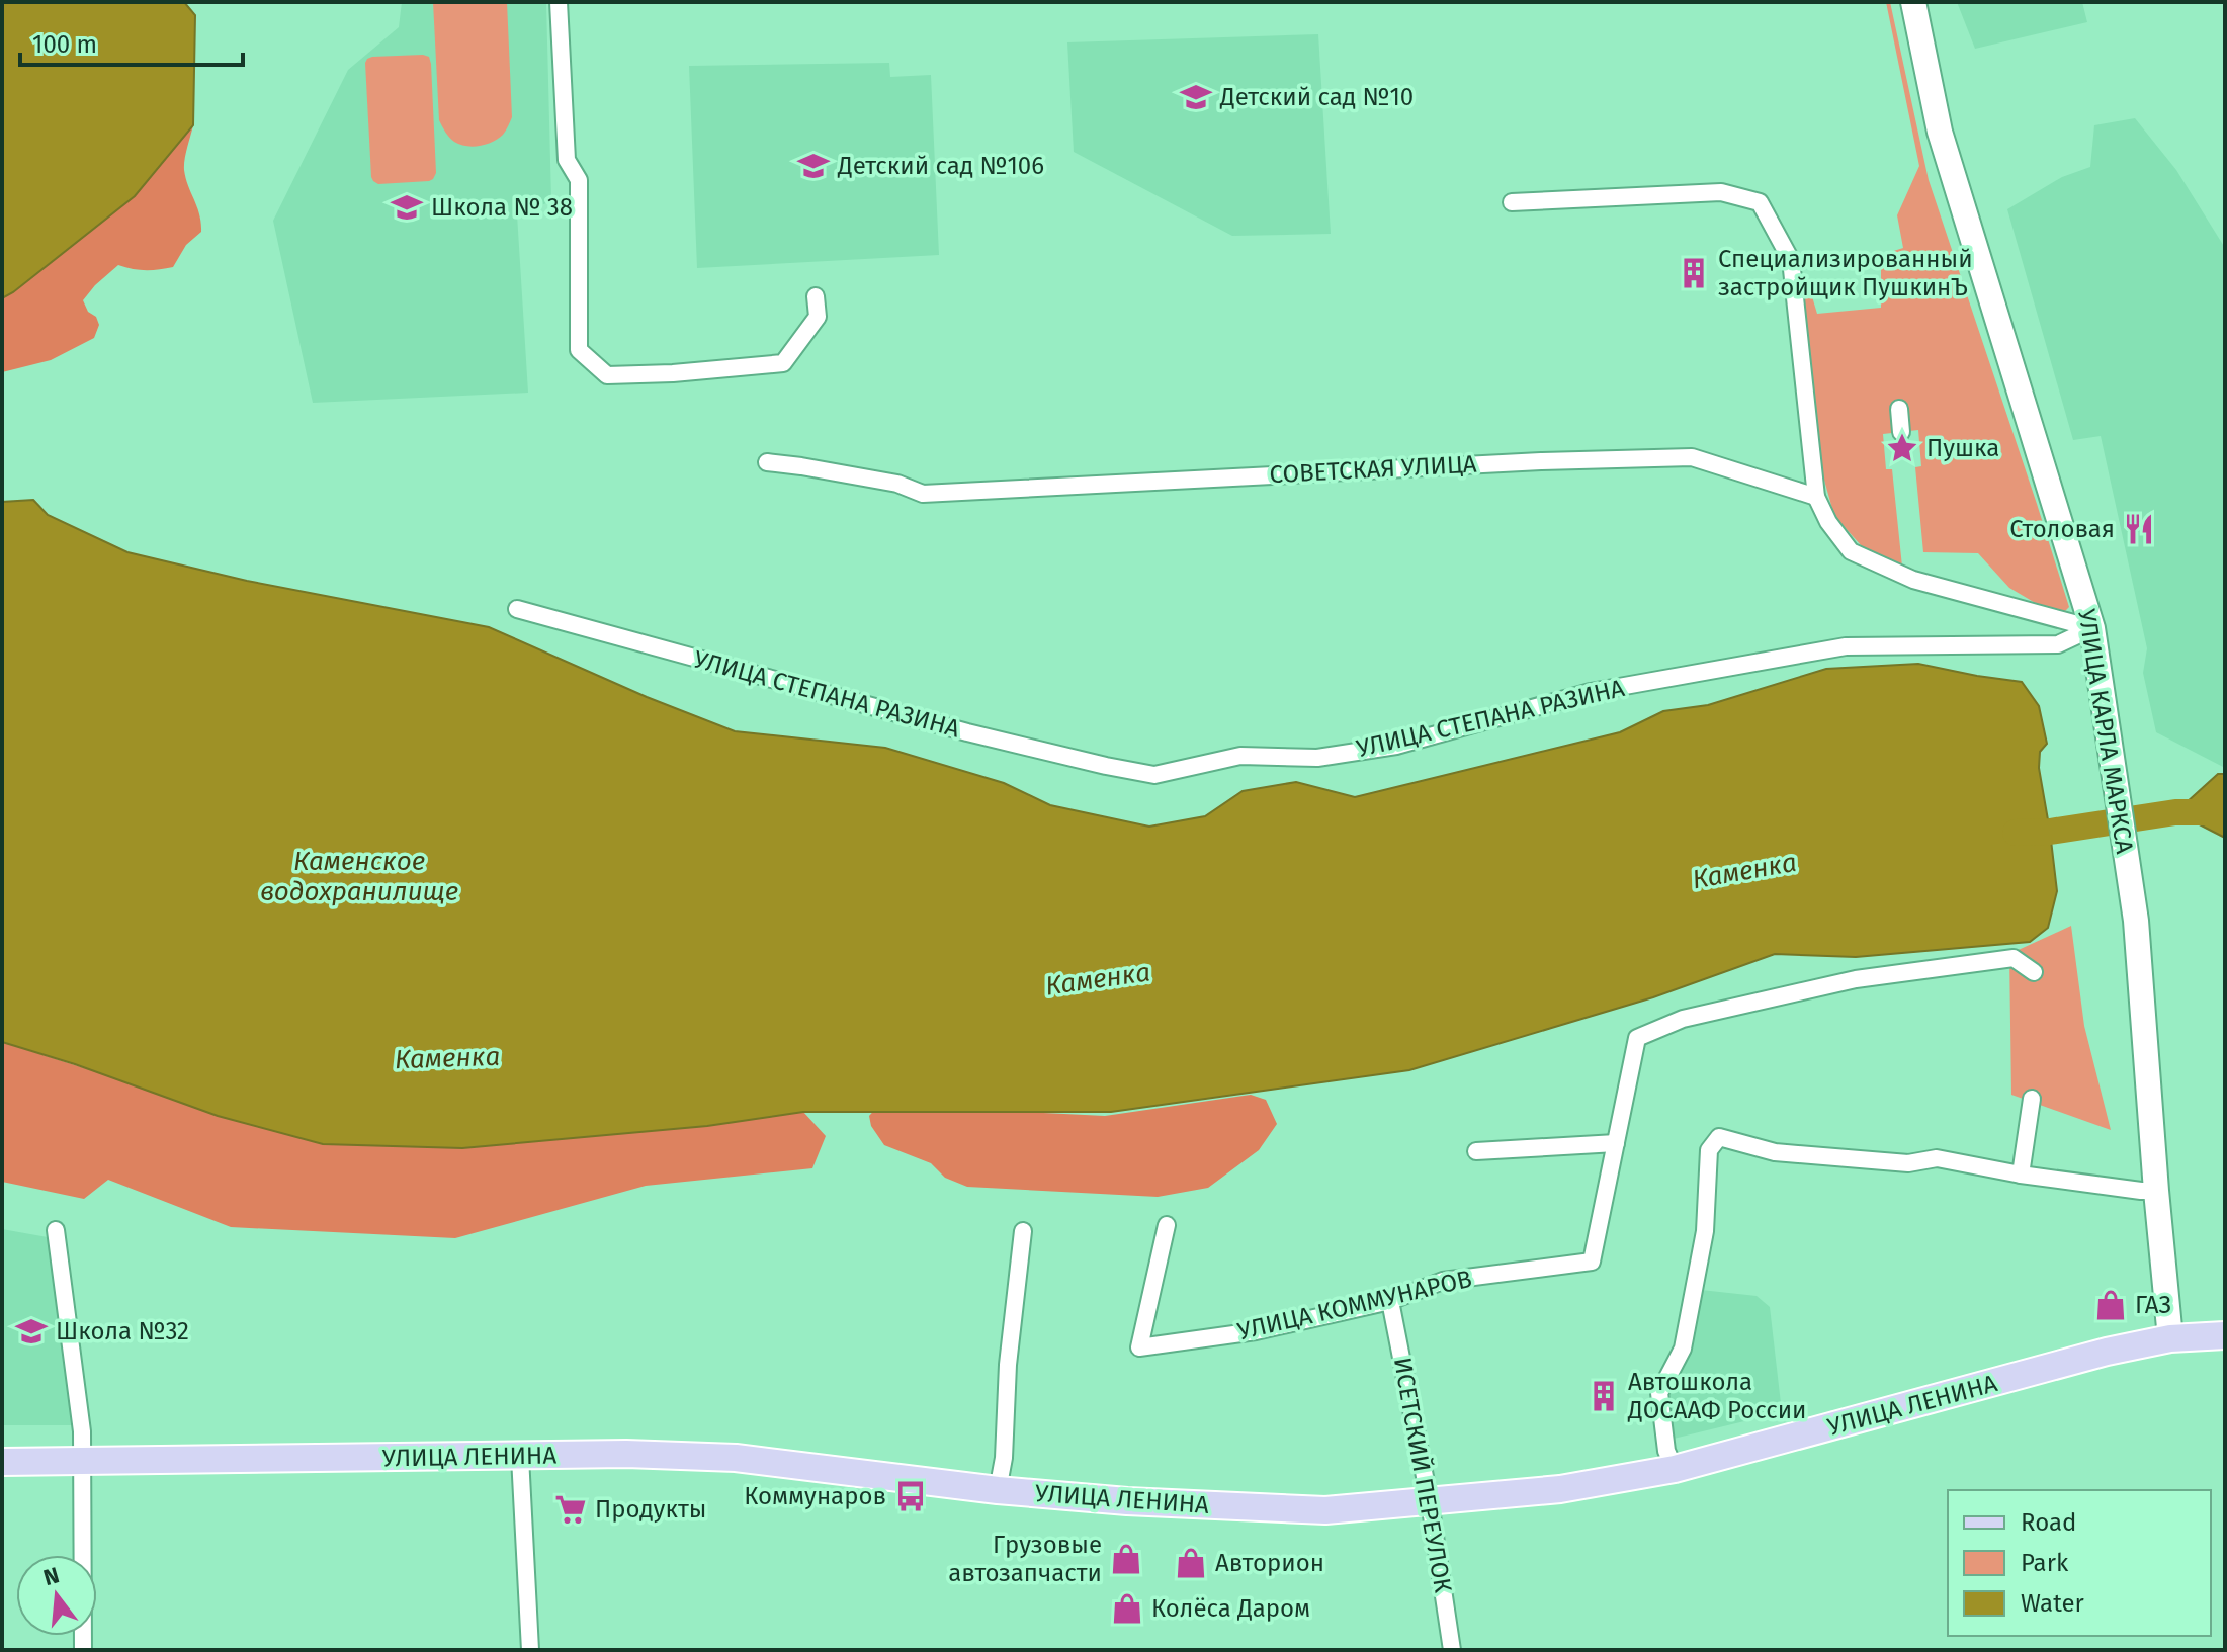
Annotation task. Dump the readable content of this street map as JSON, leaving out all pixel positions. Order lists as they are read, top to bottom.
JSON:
{
  "streets": {
    "main road": ["УЛИЦА КАРЛА МАРКСА", "УЛИЦА ЛЕНИНА"],
    "street": [
      "СОВЕТСКАЯ УЛИЦА",
      "УЛИЦА СТЕПАНА РАЗИНА",
      "УЛИЦА КОММУНАРОВ",
      "ИСЕТСКИЙ ПЕРЕУЛОК"
    ]
  },
  "crossings": [
    ["УЛИЦА СТЕПАНА РАЗИНА", "УЛИЦА КАРЛА МАРКСА"],
    ["УЛИЦА КАРЛА МАРКСА", "УЛИЦА ЛЕНИНА"],
    ["УЛИЦА КОММУНАРОВ", "ИСЕТСКИЙ ПЕРЕУЛОК"],
    ["УЛИЦА ЛЕНИНА", "ИСЕТСКИЙ ПЕРЕУЛОК"]
  ],
  "water": ["Каменское водохранилище", "Каменка"],
  "places": {
    "school or university": [
      "Детский сад №10",
      "Детский сад №106",
      "Школа № 38",
      "Школа №32"
    ],
    "building": ["Специализированный застройщик ПушкинЪ", "Автошкола ДОСААФ России"],
    "place": ["Пушка"],
    "restaurant": ["Столовая"],
    "shop": [
      "ГАЗ",
      "Грузовые автозапчасти",
      "Авторион",
      "Колёса Даром"
    ],
    "bus stop": ["Коммунаров"],
    "supermarket": ["Продукты"]
  },
  "legend": ["Road", "Park", "Water"],
  "scale_bar": "100 m",
  "north": "top"
}
